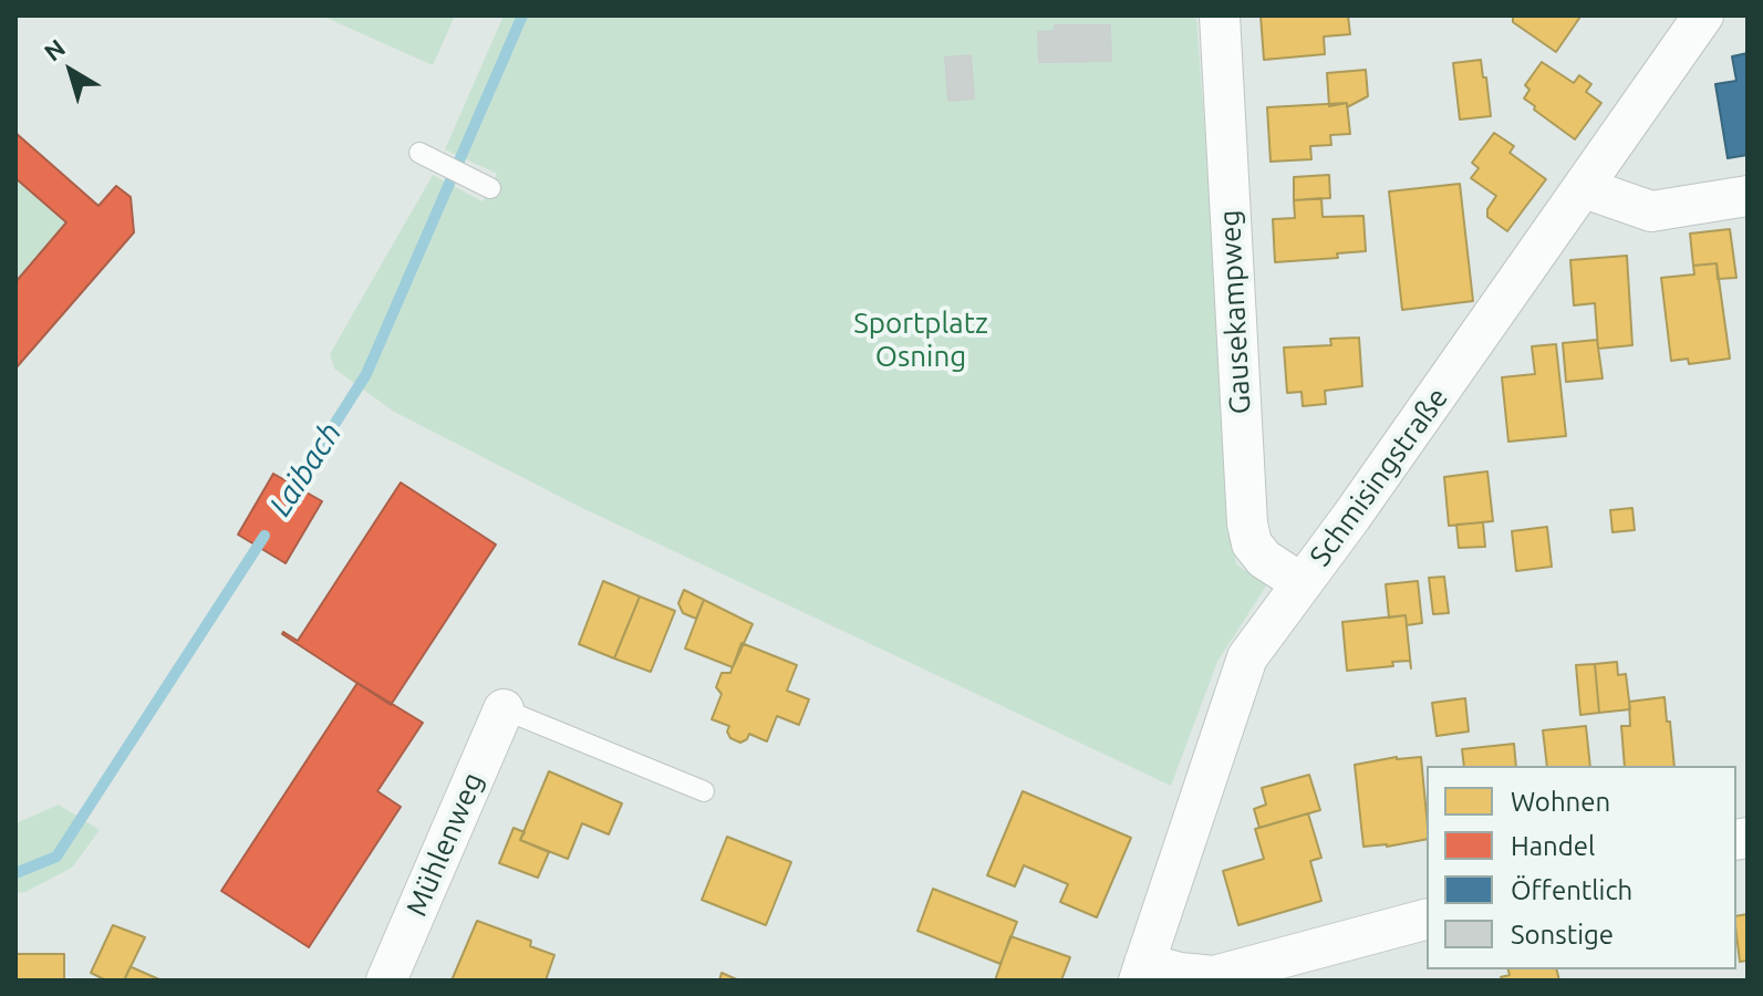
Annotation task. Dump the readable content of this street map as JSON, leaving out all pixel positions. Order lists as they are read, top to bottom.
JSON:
{
  "streets": {
    "street": ["Gausekampweg", "Schmisingstraße", "Mühlenweg"]
  },
  "crossings": [
    ["Gausekampweg", "Schmisingstraße"]
  ],
  "water": ["Laibach"],
  "parks": ["Sportplatz Osning"],
  "legend": [
    "Wohnen",
    "Handel",
    "Öffentlich",
    "Sonstige"
  ],
  "north": "top left"
}
